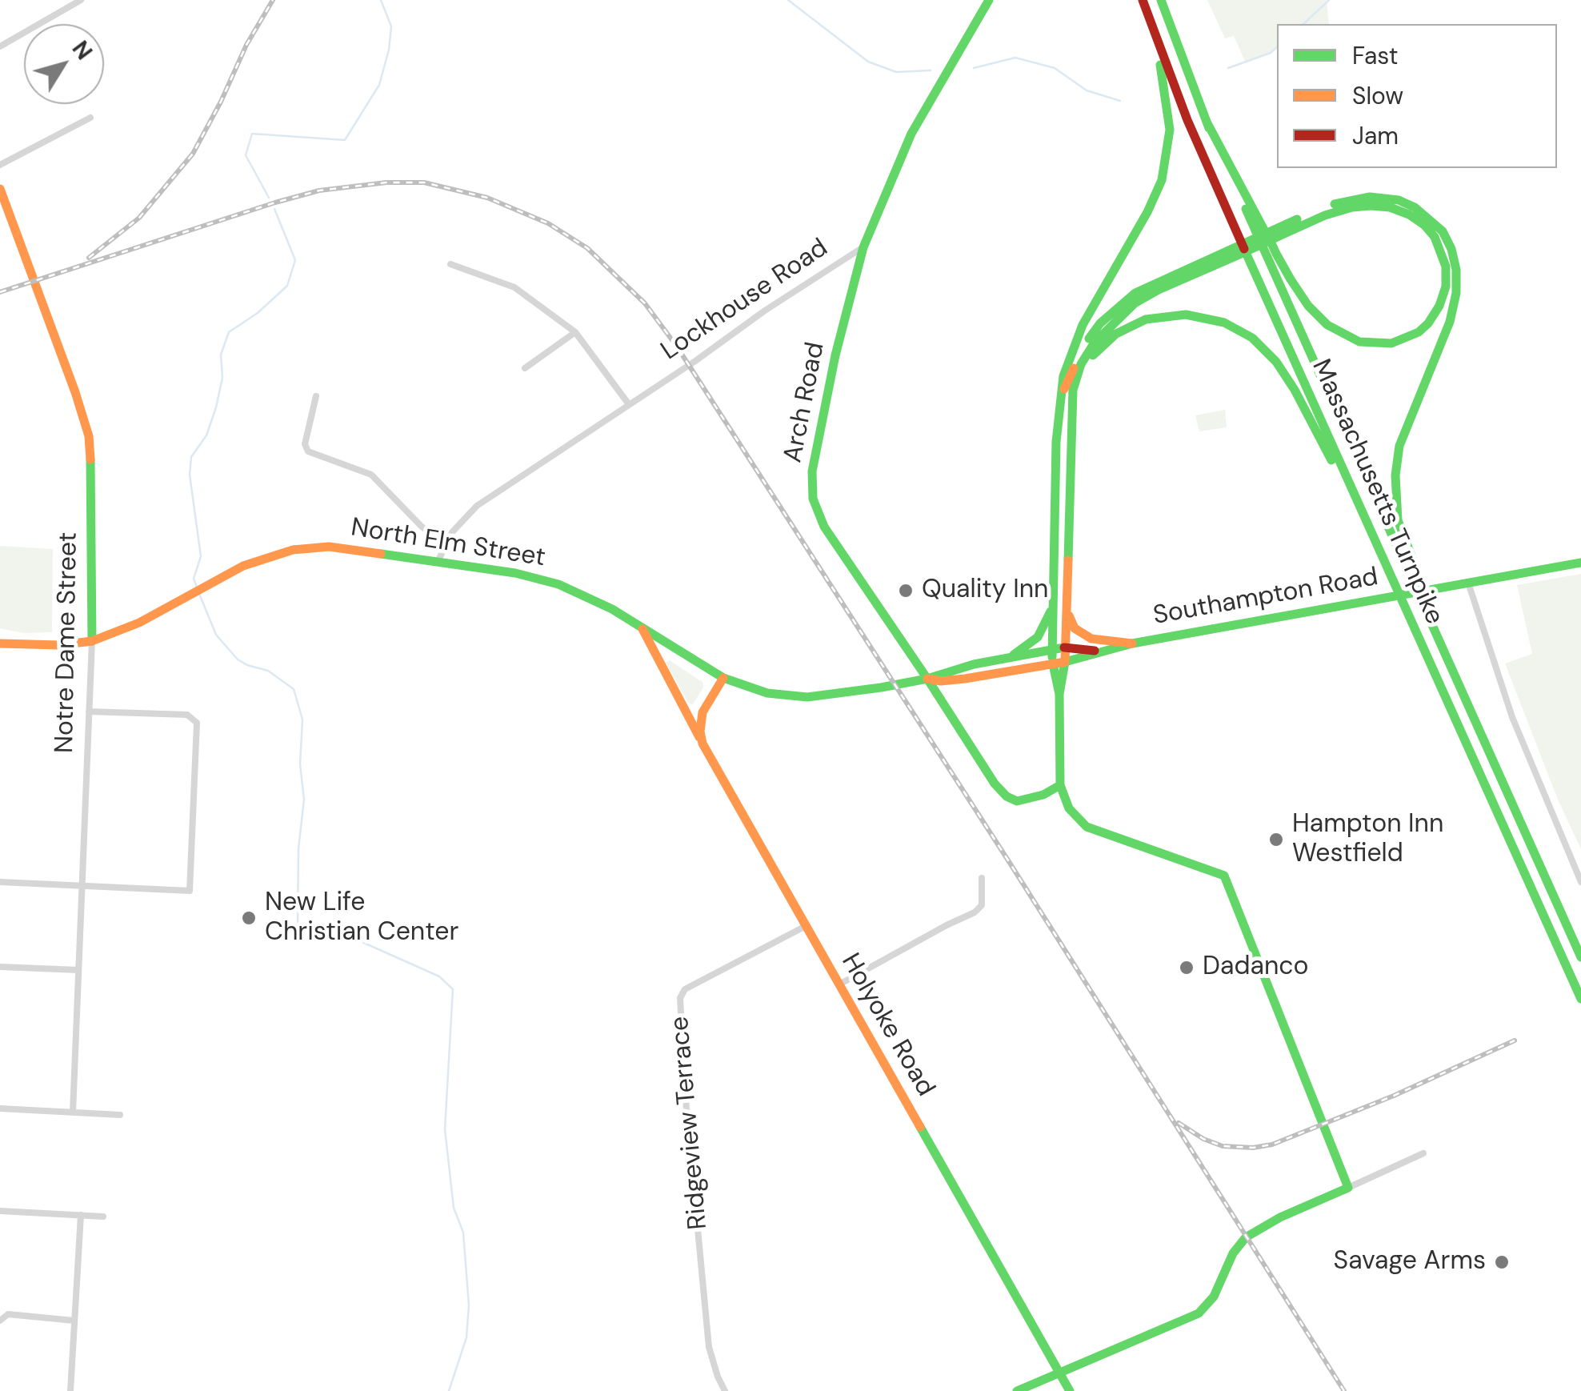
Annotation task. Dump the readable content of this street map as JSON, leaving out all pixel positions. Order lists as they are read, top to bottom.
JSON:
{
  "streets": {
    "main road": [
      "Lockhouse Road",
      "Arch Road",
      "Massachusetts Turnpike",
      "North Elm Street",
      "Southampton Road",
      "Notre Dame Street",
      "Holyoke Road"
    ],
    "street": ["Ridgeview Terrace"]
  },
  "crossings": [
    ["Lockhouse Road", "Arch Road"],
    ["Lockhouse Road", "North Elm Street"],
    ["Arch Road", "Southampton Road"],
    ["North Elm Street", "Southampton Road"],
    ["North Elm Street", "Notre Dame Street"],
    ["North Elm Street", "Holyoke Road"],
    ["Holyoke Road", "Ridgeview Terrace"]
  ],
  "places": [
    "Quality Inn",
    "Hampton Inn Westfield",
    "New Life Christian Center",
    "Dadanco",
    "Savage Arms"
  ],
  "legend": ["Fast", "Slow", "Jam"],
  "north": "top right"
}
